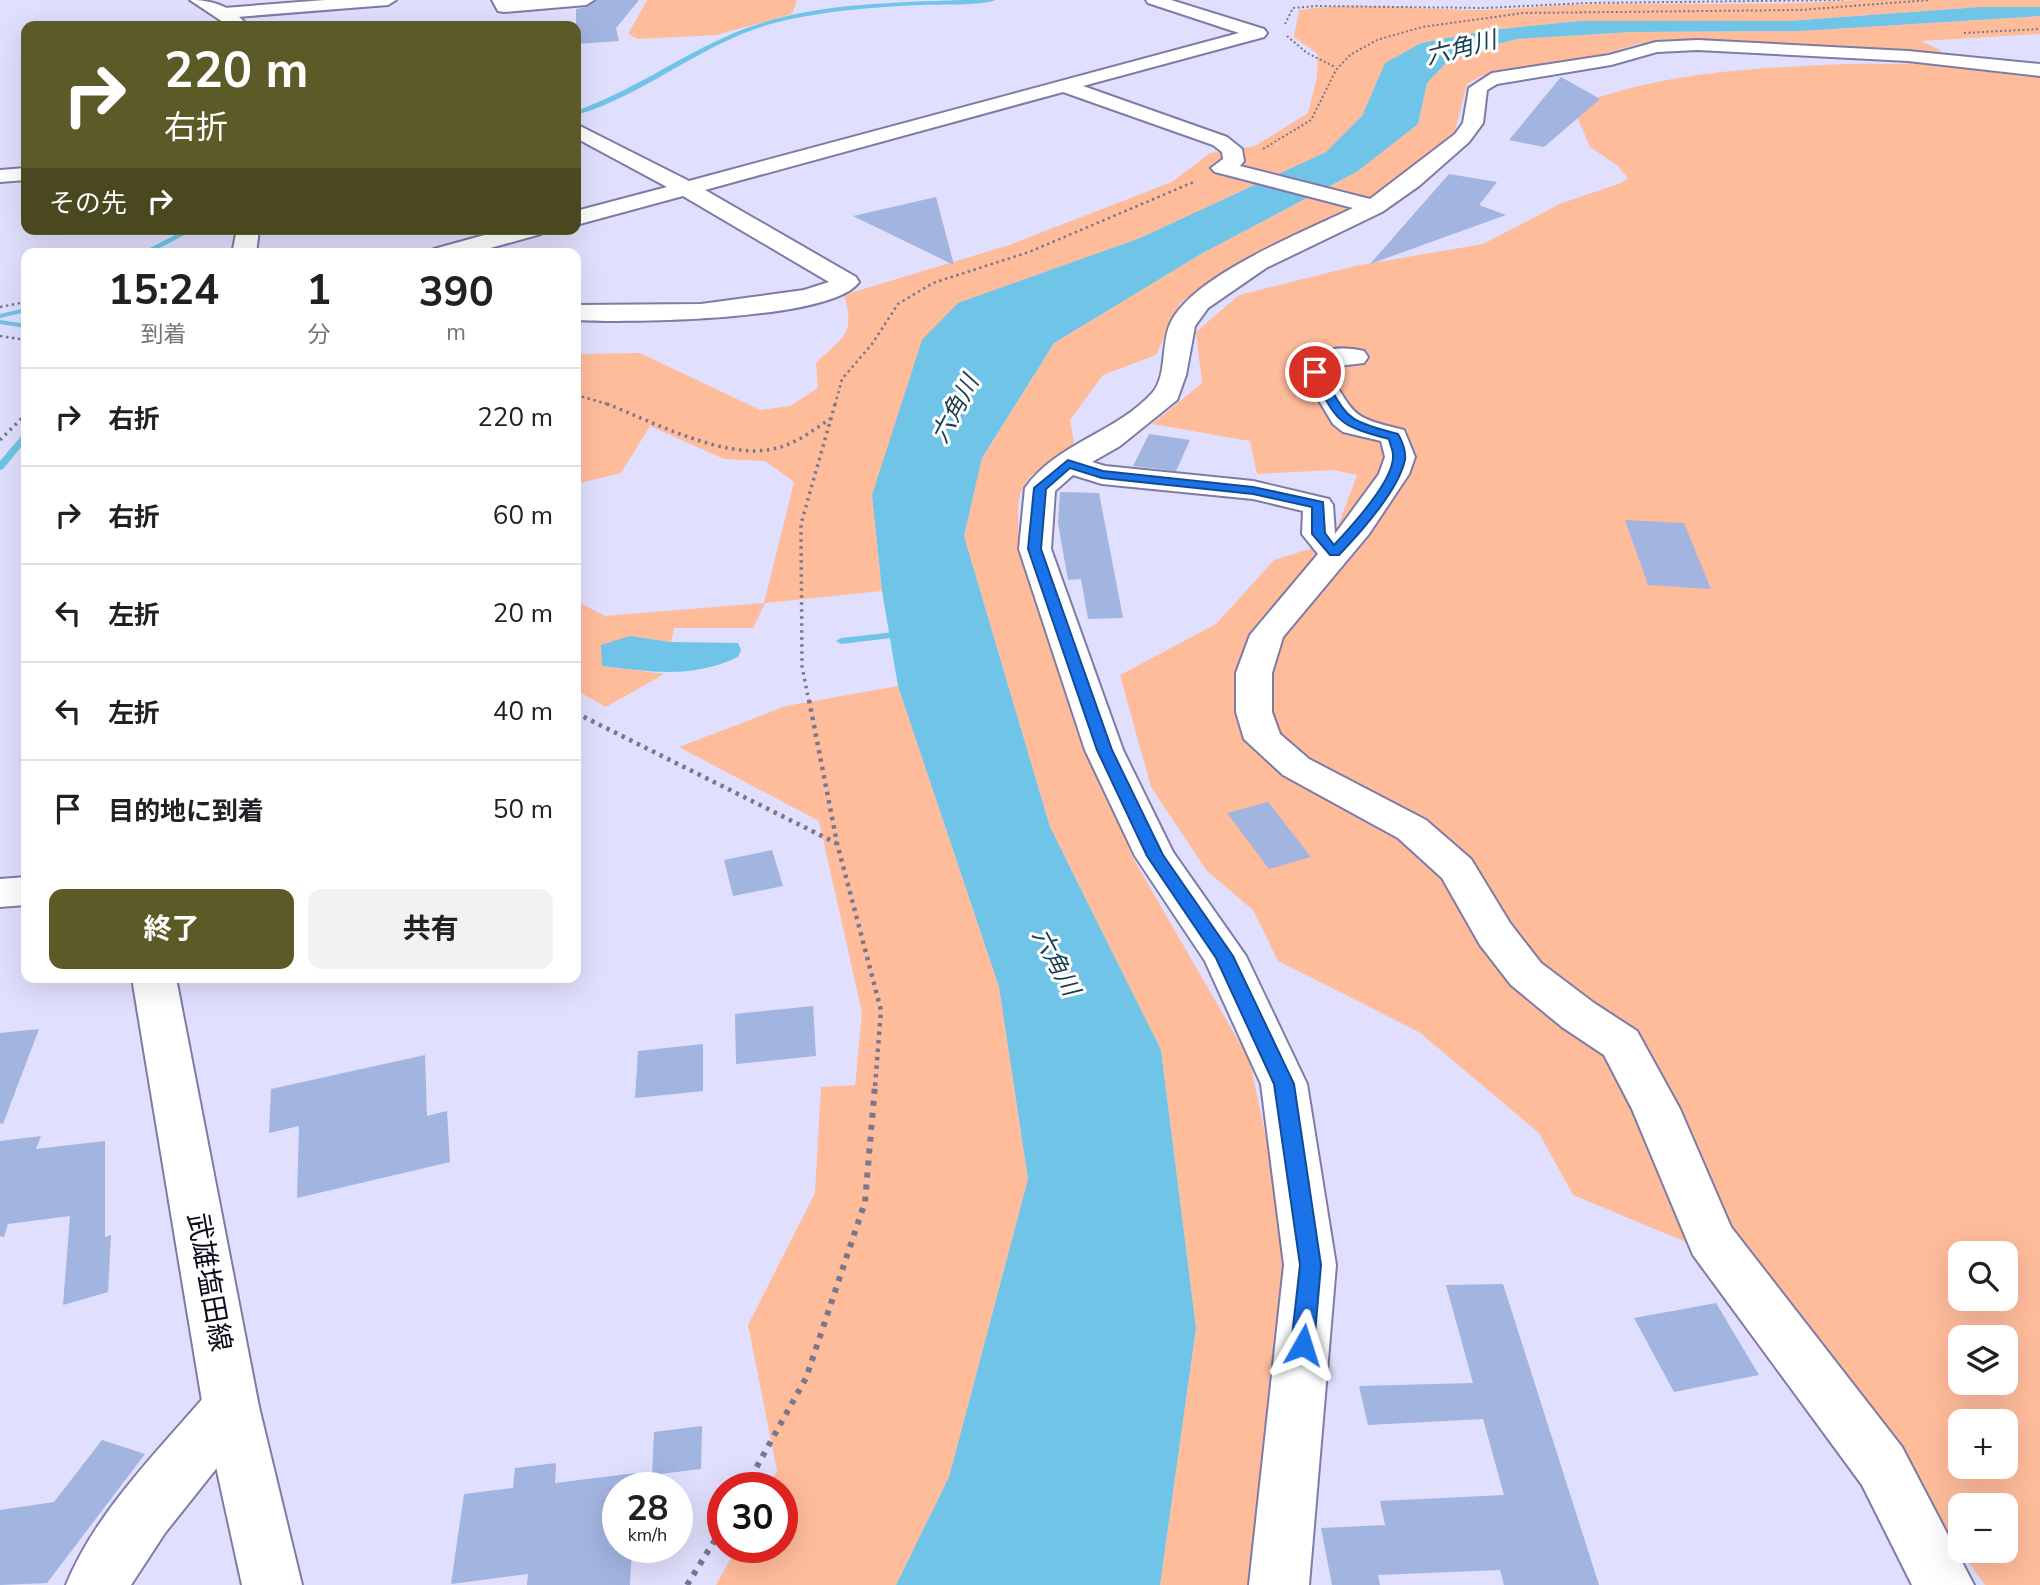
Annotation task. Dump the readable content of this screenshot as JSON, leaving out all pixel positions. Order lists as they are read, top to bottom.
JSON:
{
  "streets": {
    "street": ["武雄塩田線"]
  },
  "water": ["六角川"],
  "page": {
    "turn": ["220 m", "右折"],
    "then": "その先",
    "eta": [
      "15:24",
      "到着",
      "1",
      "分",
      "390",
      "m"
    ],
    "list": [
      {
        "name": "右折",
        "value": "220 m"
      },
      {
        "name": "右折",
        "value": "60 m"
      },
      {
        "name": "左折",
        "value": "20 m"
      },
      {
        "name": "左折",
        "value": "40 m"
      },
      {
        "name": "目的地に到着",
        "value": "50 m"
      }
    ],
    "buttons": ["終了", "共有"],
    "map_buttons": ["+", "−"],
    "speed": "28 km/h",
    "limit": "30"
  }
}
